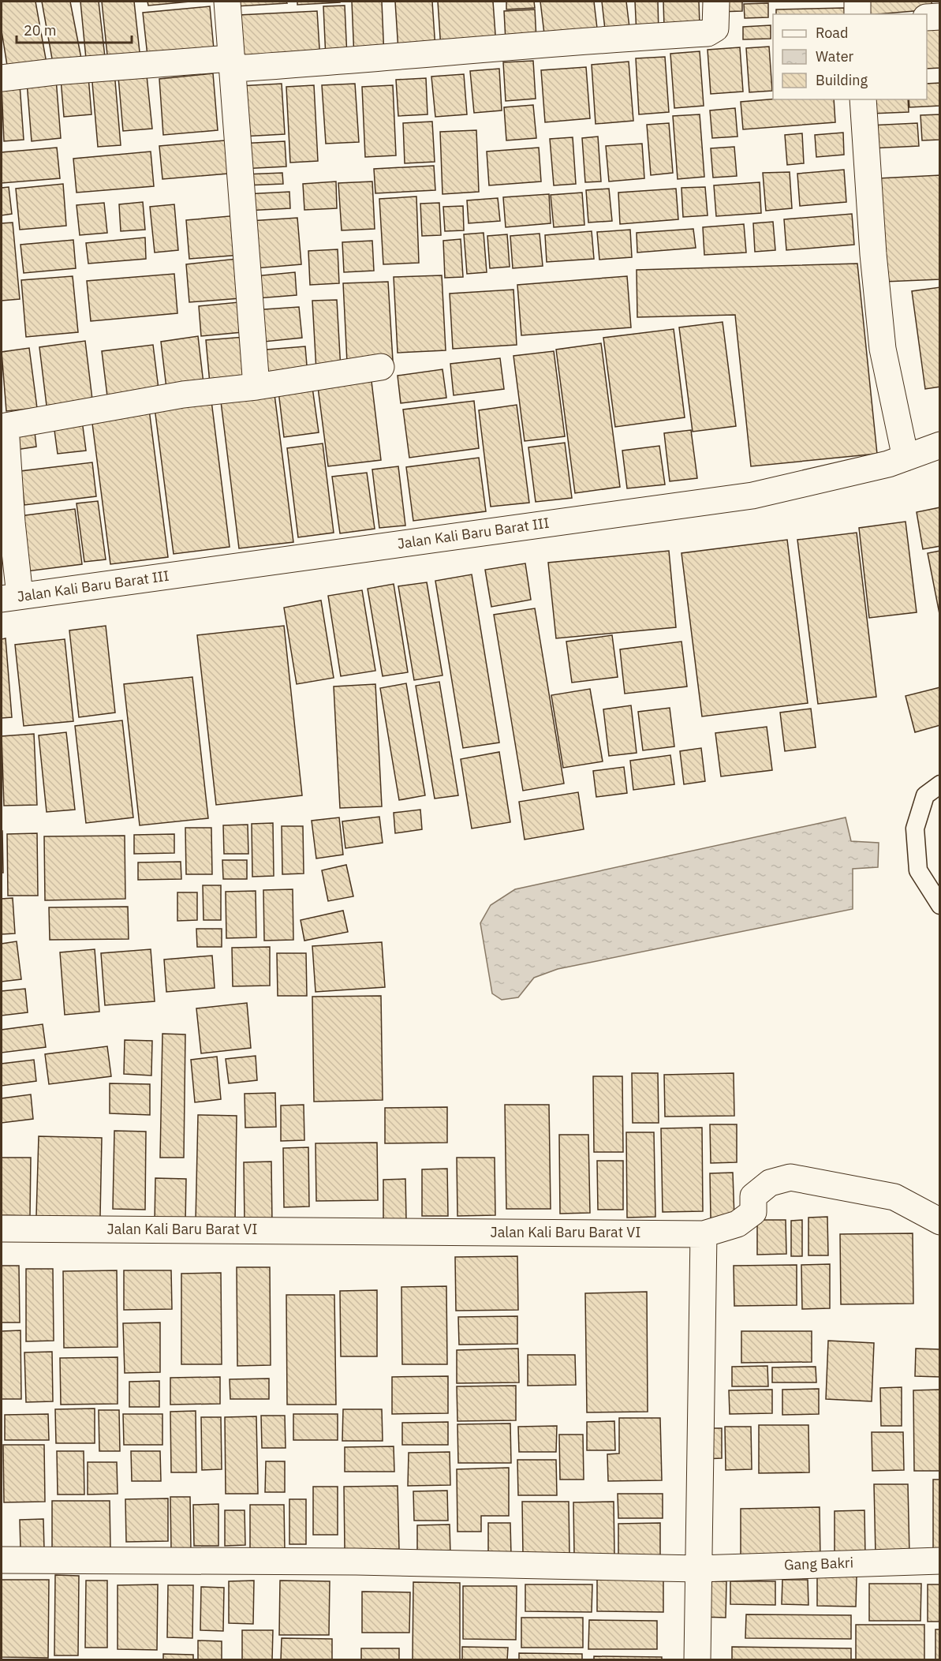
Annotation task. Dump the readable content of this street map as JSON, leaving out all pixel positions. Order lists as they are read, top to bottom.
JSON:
{
  "streets": {
    "street": ["Jalan Kali Baru Barat III", "Jalan Kali Baru Barat VI", "Gang Bakri"]
  },
  "legend": ["Road", "Water", "Building"],
  "scale_bar": "20 m"
}
